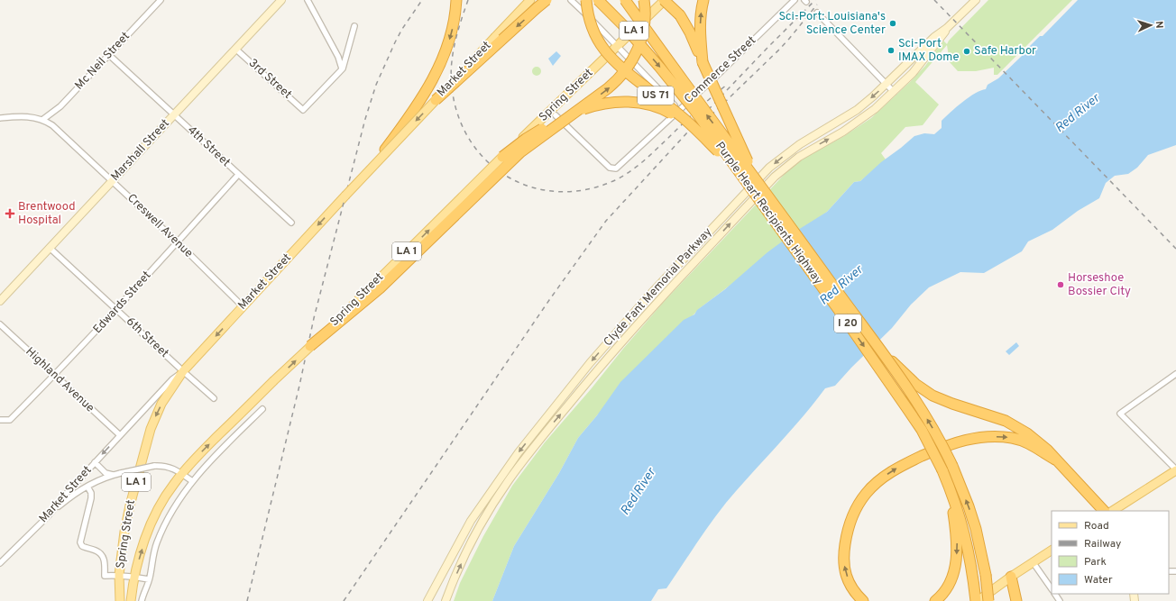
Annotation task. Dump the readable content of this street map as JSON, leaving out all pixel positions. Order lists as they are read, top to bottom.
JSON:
{
  "streets": {
    "highway": ["US 71", "Purple Heart Recipients Highway", "I 20"],
    "main road": [
      "LA 1",
      "Market Street",
      "Spring Street",
      "Marshall Street",
      "Clyde Fant Memorial Parkway"
    ],
    "street": [
      "Mc Neil Street",
      "Commerce Street",
      "3rd Street",
      "4th Street",
      "Creswell Avenue",
      "Edwards Street",
      "6th Street",
      "Highland Avenue"
    ]
  },
  "crossings": [
    ["Mc Neil Street", "4th Street"],
    ["Mc Neil Street", "Creswell Avenue"],
    ["Market Street", "Spring Street"],
    ["Market Street", "Creswell Avenue"],
    ["Market Street", "6th Street"],
    ["Market Street", "Highland Avenue"],
    ["3rd Street", "Marshall Street"],
    ["Spring Street", "6th Street"],
    ["US 71", "Purple Heart Recipients Highway"],
    ["4th Street", "Marshall Street"],
    ["4th Street", "Edwards Street"],
    ["Marshall Street", "Creswell Avenue"],
    ["Marshall Street", "6th Street"],
    ["Creswell Avenue", "Edwards Street"],
    ["Edwards Street", "6th Street"],
    ["Edwards Street", "Highland Avenue"]
  ],
  "one_way": ["Market Street"],
  "water": ["Red River"],
  "places": {
    "other": [
      "Sci-Port: Louisiana's Science Center",
      "Sci-Port IMAX Dome",
      "Safe Harbor",
      "Horseshoe Bossier City"
    ],
    "health": ["Brentwood Hospital"]
  },
  "legend": [
    "Road",
    "Railway",
    "Park",
    "Water"
  ],
  "north": "right"
}
